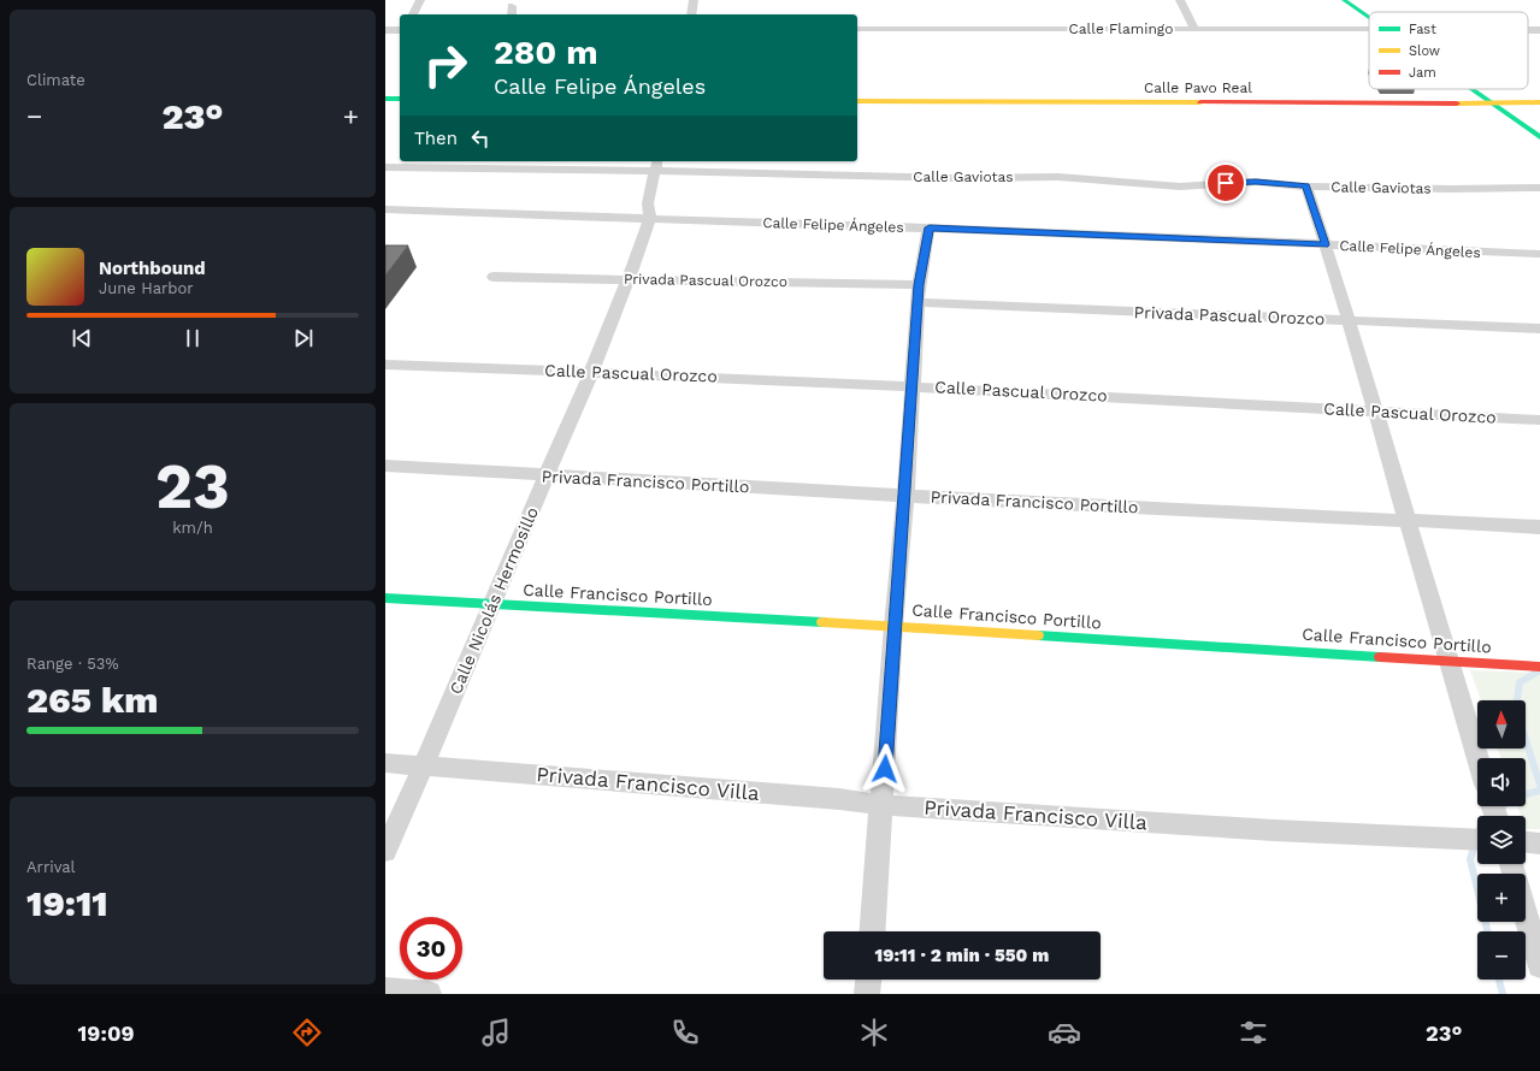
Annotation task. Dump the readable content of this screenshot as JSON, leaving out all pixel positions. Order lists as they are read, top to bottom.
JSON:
{
  "streets": {
    "street": [
      "Calle Flamingo",
      "Calle Pavo Real",
      "Calle Gaviotas",
      "Calle Felipe Ángeles",
      "Privada Pascual Orozco",
      "Calle Pascual Orozco",
      "Privada Francisco Portillo",
      "Calle Francisco Portillo",
      "Calle Nicolás Hermosillo",
      "Privada Francisco Villa"
    ]
  },
  "crossings": [
    ["Calle Gaviotas", "Calle Nicolás Hermosillo"],
    ["Calle Felipe Ángeles", "Calle Nicolás Hermosillo"],
    ["Privada Pascual Orozco", "Calle Nicolás Hermosillo"],
    ["Calle Pascual Orozco", "Calle Nicolás Hermosillo"],
    ["Privada Francisco Portillo", "Calle Nicolás Hermosillo"],
    ["Calle Francisco Portillo", "Calle Nicolás Hermosillo"],
    ["Calle Nicolás Hermosillo", "Privada Francisco Villa"]
  ],
  "legend": ["Fast", "Slow", "Jam"],
  "north": "top",
  "page": {
    "tile": [
      "Climate",
      ["23", "km/h"],
      ["Range · 53%", "265 km"],
      ["Arrival", "19:11"]
    ],
    "turn": ["280 m", "Calle Felipe Ángeles"],
    "heat": ["−", "23°", "+"],
    "then": "Then",
    "song": ["Northbound", "June Harbor"],
    "map_buttons": ["+", "−"],
    "limit": "30",
    "trip": "19:11 · 2 min · 550 m",
    "tabs": ["19:09", "23°"]
  }
}
